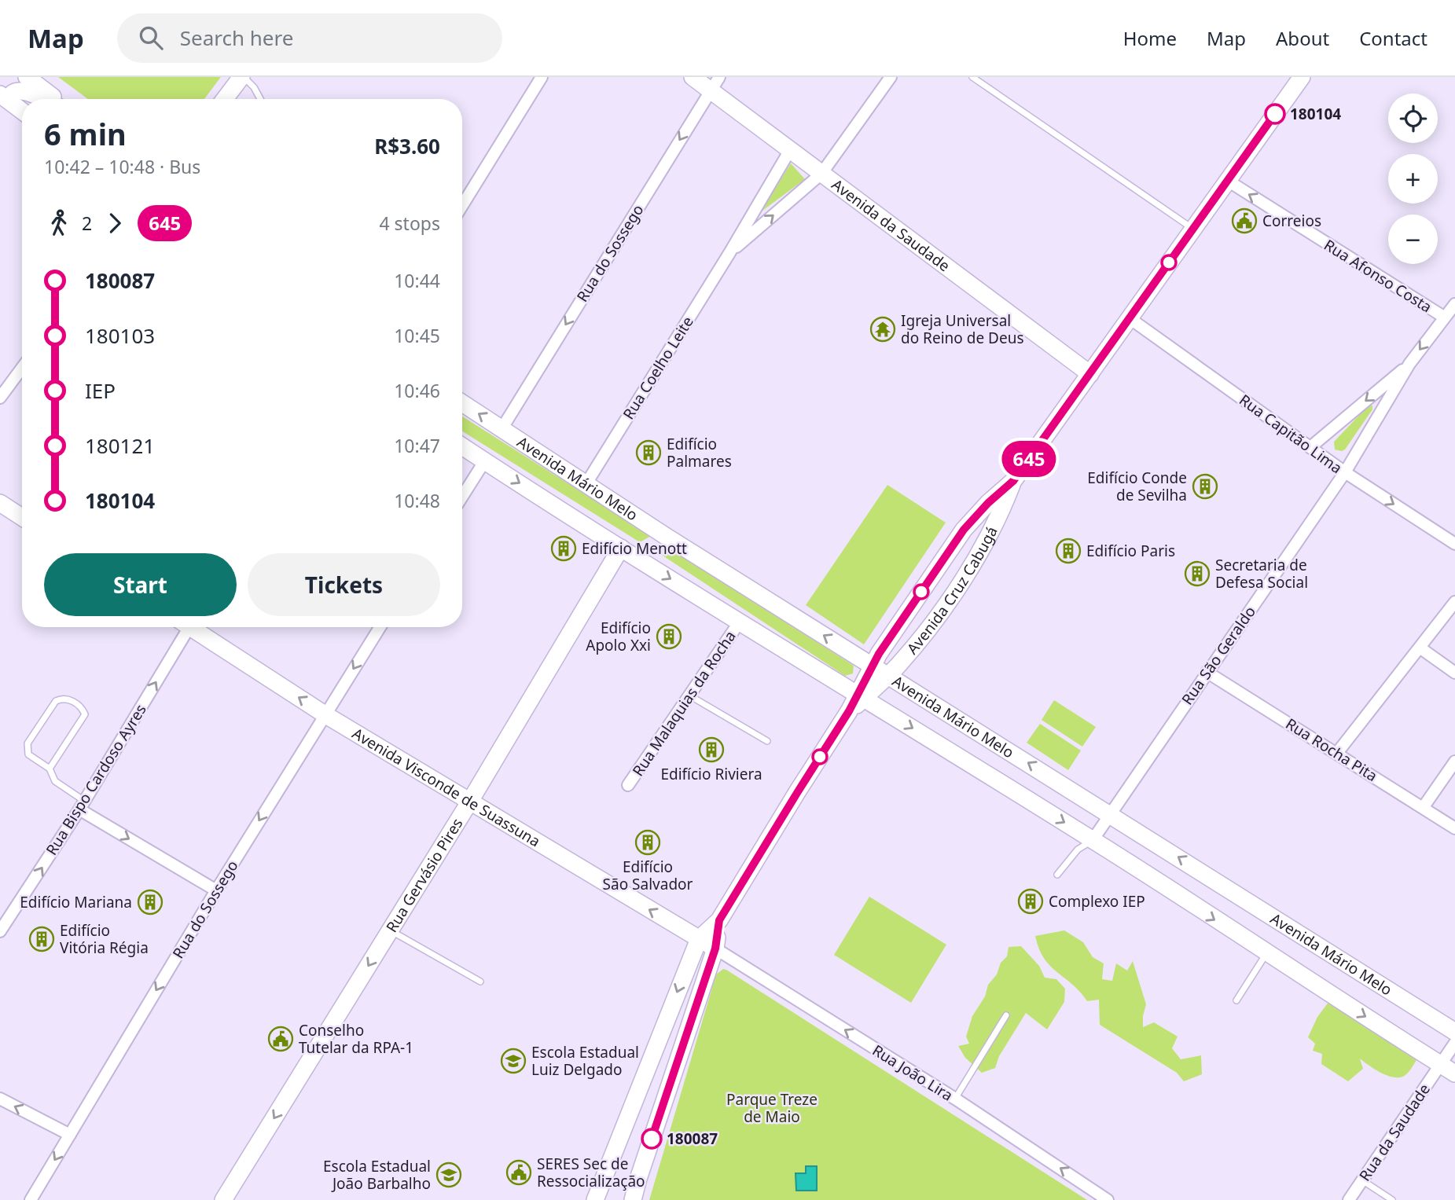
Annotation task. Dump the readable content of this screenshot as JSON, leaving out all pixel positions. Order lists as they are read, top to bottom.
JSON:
{
  "streets": {
    "main road": [
      "Avenida da Saudade",
      "Avenida Mário Melo",
      "Avenida Cruz Cabugá",
      "Avenida Visconde de Suassuna",
      "Rua Gervásio Pires"
    ],
    "street": [
      "Rua do Sossego",
      "Rua Afonso Costa",
      "Rua Coelho Leite",
      "Rua Capitão Lima",
      "Rua São Geraldo",
      "Rua Malaquias da Rocha",
      "Rua Rocha Pita",
      "Rua Bispo Cardoso Ayres",
      "Rua João Lira",
      "Rua da Saudade"
    ]
  },
  "crossings": [
    ["Avenida da Saudade", "Rua do Sossego"],
    ["Avenida da Saudade", "Rua Coelho Leite"],
    ["Avenida da Saudade", "Avenida Cruz Cabugá"],
    ["Rua do Sossego", "Avenida Mário Melo"],
    ["Rua do Sossego", "Avenida Visconde de Suassuna"],
    ["Rua Afonso Costa", "Avenida Cruz Cabugá"],
    ["Rua Coelho Leite", "Avenida Mário Melo"],
    ["Rua Capitão Lima", "Avenida Cruz Cabugá"],
    ["Rua Capitão Lima", "Rua São Geraldo"],
    ["Avenida Mário Melo", "Avenida Cruz Cabugá"],
    ["Avenida Mário Melo", "Rua São Geraldo"],
    ["Avenida Mário Melo", "Rua Malaquias da Rocha"],
    ["Avenida Mário Melo", "Rua Gervásio Pires"],
    ["Avenida Mário Melo", "Rua da Saudade"],
    ["Avenida Cruz Cabugá", "Avenida Visconde de Suassuna"],
    ["Avenida Cruz Cabugá", "Rua João Lira"],
    ["Rua São Geraldo", "Rua Rocha Pita"],
    ["Avenida Visconde de Suassuna", "Rua Gervásio Pires"],
    ["Avenida Visconde de Suassuna", "Rua João Lira"]
  ],
  "one_way": [
    "Rua do Sossego",
    "Rua Afonso Costa",
    "Rua Bispo Cardoso Ayres",
    "Avenida Visconde de Suassuna",
    "Rua Gervásio Pires",
    "Rua João Lira"
  ],
  "parks": ["Parque Treze de Maio"],
  "places": {
    "other": ["180104", "180087"],
    "public building": ["Correios", "Conselho Tutelar da RPA-1", "SERES Sec de Ressocialização"],
    "temple": ["Igreja Universal do Reino de Deus"],
    "building": [
      "Edifício Palmares",
      "Edifício Conde de Sevilha",
      "Edifício Menott",
      "Edifício Paris",
      "Secretaria de Defesa Social",
      "Edifício Apolo Xxi",
      "Edifício Riviera",
      "Edifício São Salvador",
      "Complexo IEP",
      "Edifício Mariana",
      "Edifício Vitória Régia"
    ],
    "school or university": ["Escola Estadual Luiz Delgado", "Escola Estadual João Barbalho"]
  },
  "lines": ["bus line 645"],
  "page": {
    "header": "Map",
    "search": "Search here",
    "nav": [
      "Home",
      "Map",
      "About",
      "Contact"
    ],
    "on_map": "645",
    "map_buttons": ["+", "−"],
    "heading": ["6 min", "10:42 – 10:48 · Bus", "R$3.60"],
    "legs": ["2", "645", "4 stops"],
    "list": [
      {
        "name": "180087",
        "value": "10:44"
      },
      {
        "name": "180103",
        "value": "10:45"
      },
      {
        "name": "IEP",
        "value": "10:46"
      },
      {
        "name": "180121",
        "value": "10:47"
      },
      {
        "name": "180104",
        "value": "10:48"
      }
    ],
    "buttons": ["Start", "Tickets"]
  }
}
